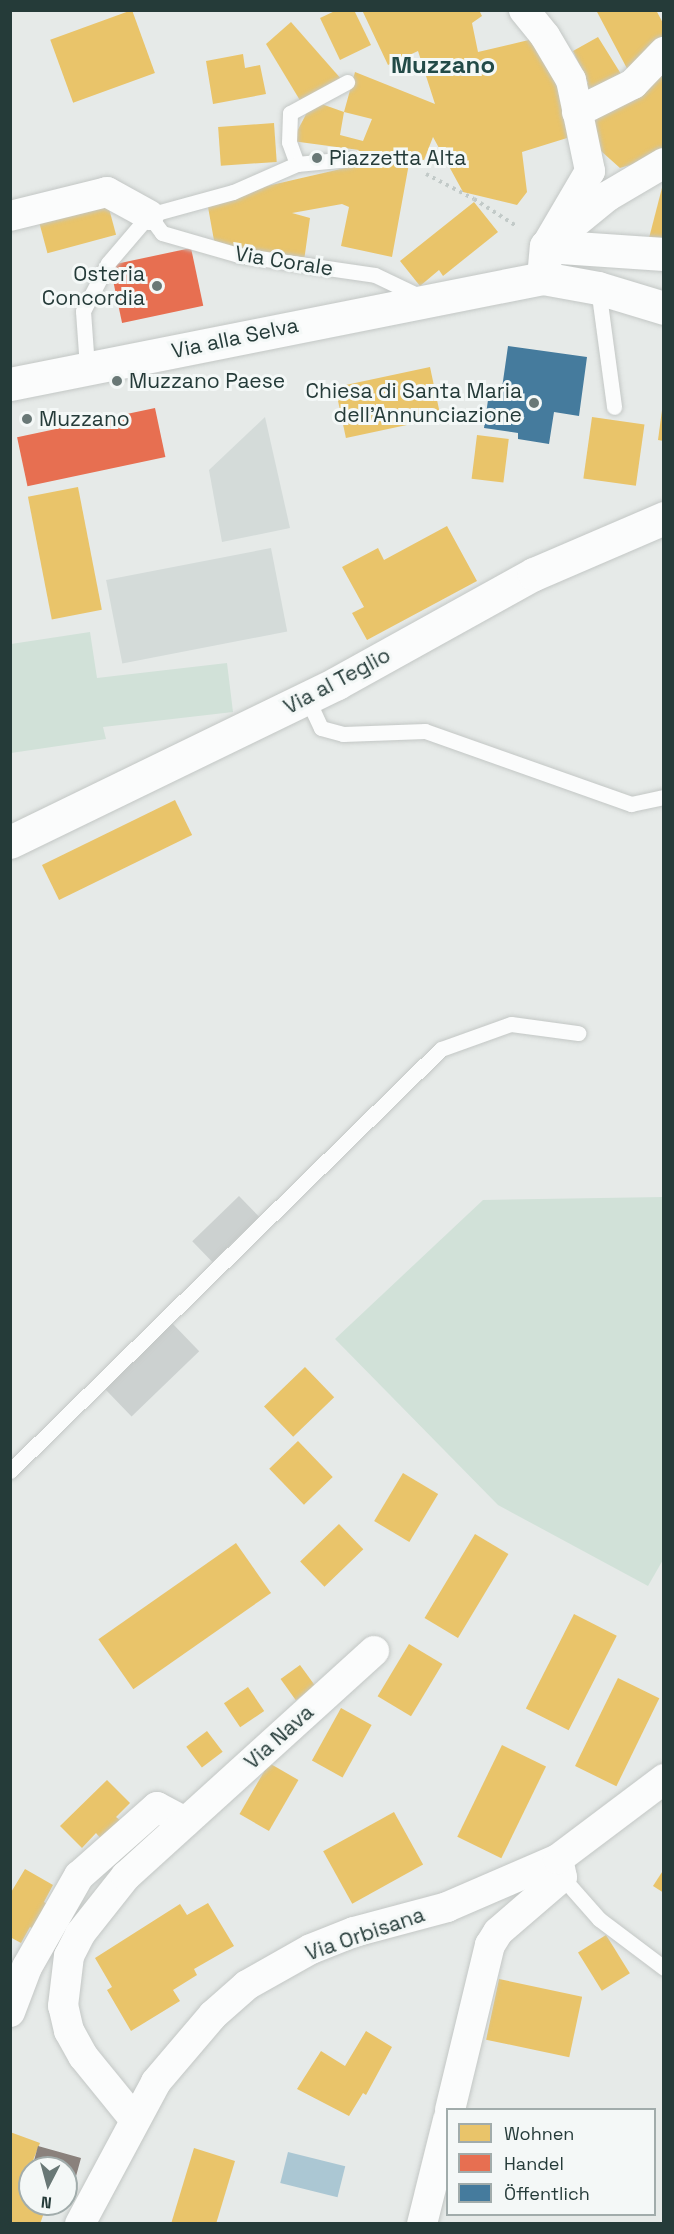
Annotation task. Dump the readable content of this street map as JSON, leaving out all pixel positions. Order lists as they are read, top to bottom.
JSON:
{
  "streets": {
    "street": [
      "Via alla Selva",
      "Via al Teglio",
      "Via Nava",
      "Via Orbisana"
    ],
    "lane": ["Via Corale"]
  },
  "crossings": [
    ["Via Corale", "Via alla Selva"],
    ["Via Nava", "Via Orbisana"]
  ],
  "districts": ["Muzzano"],
  "places": [
    "Piazzetta Alta",
    "Osteria Concordia",
    "Muzzano Paese",
    "Chiesa di Santa Maria dell'Annunciazione",
    "Muzzano"
  ],
  "legend": ["Wohnen", "Handel", "Öffentlich"],
  "north": "bottom"
}
